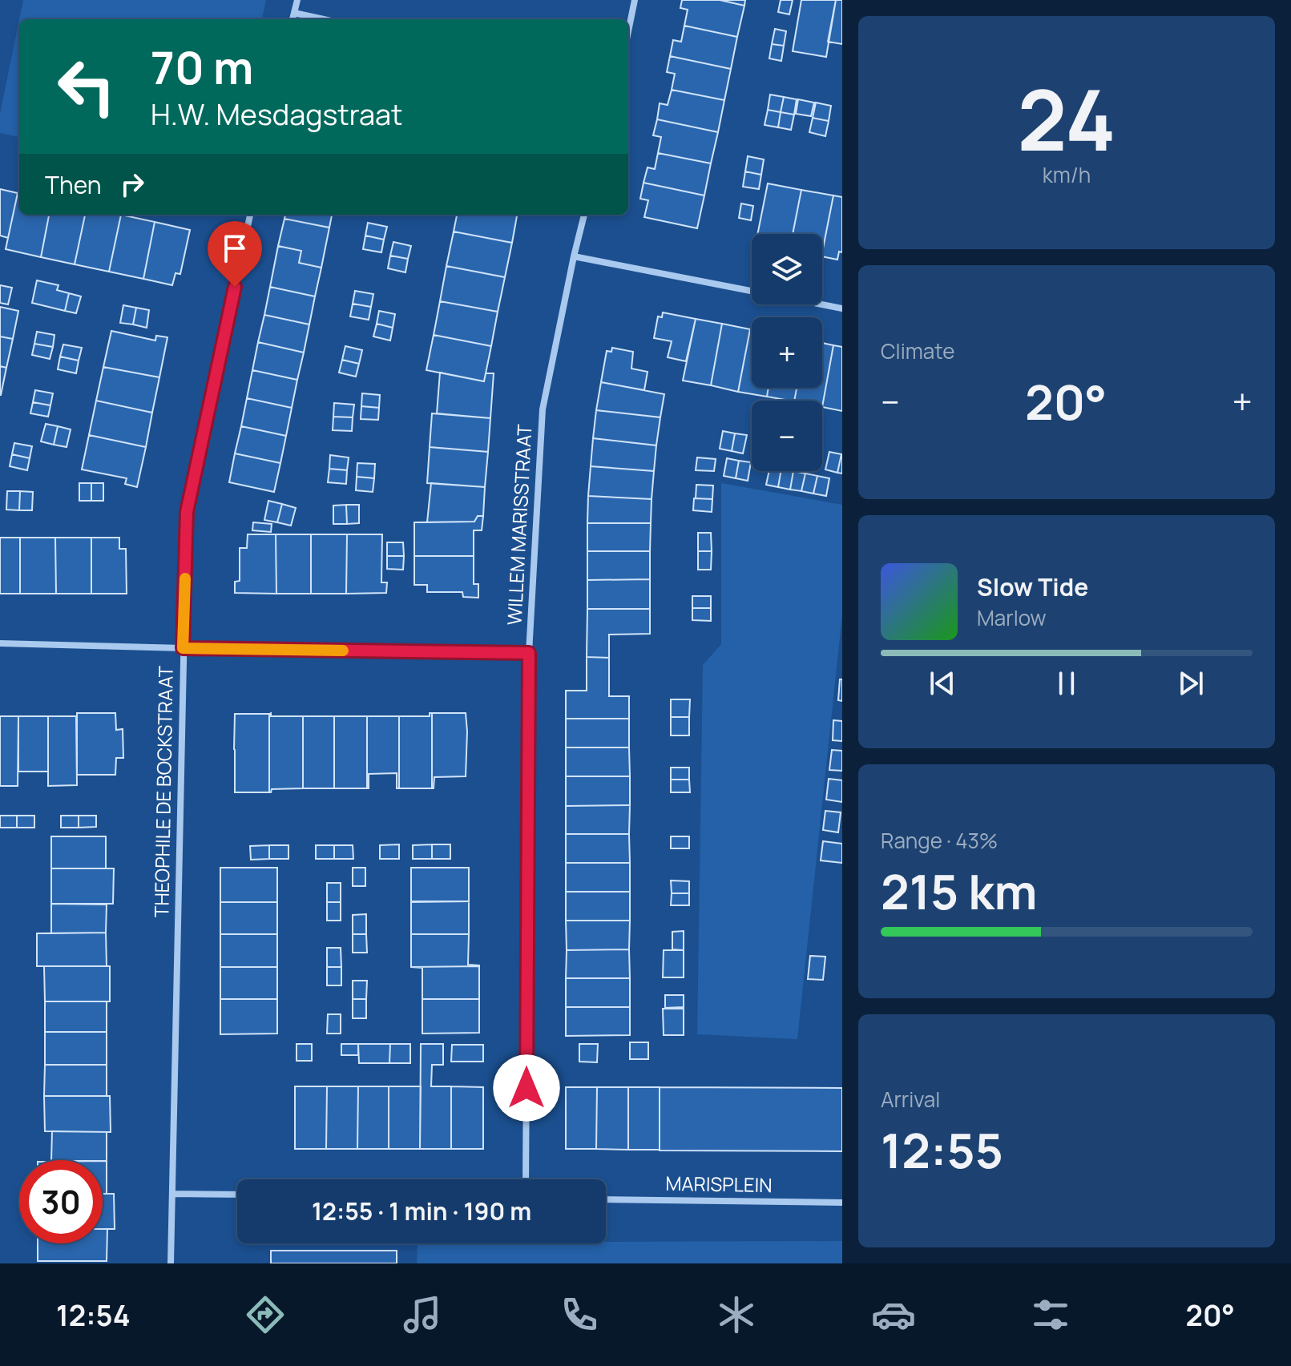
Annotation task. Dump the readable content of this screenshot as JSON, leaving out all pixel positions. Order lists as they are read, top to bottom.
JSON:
{
  "streets": {
    "street": ["WILLEM MARISSTRAAT", "THEOPHILE DE BOCKSTRAAT", "MARISPLEIN"]
  },
  "page": {
    "tile": [
      ["24", "km/h"],
      "Climate",
      ["Range · 43%", "215 km"],
      ["Arrival", "12:55"]
    ],
    "turn": ["70 m", "H.W. Mesdagstraat"],
    "then": "Then",
    "map_buttons": ["+", "−"],
    "heat": ["−", "20°", "+"],
    "song": ["Slow Tide", "Marlow"],
    "limit": "30",
    "trip": "12:55 · 1 min · 190 m",
    "tabs": ["12:54", "20°"]
  }
}
